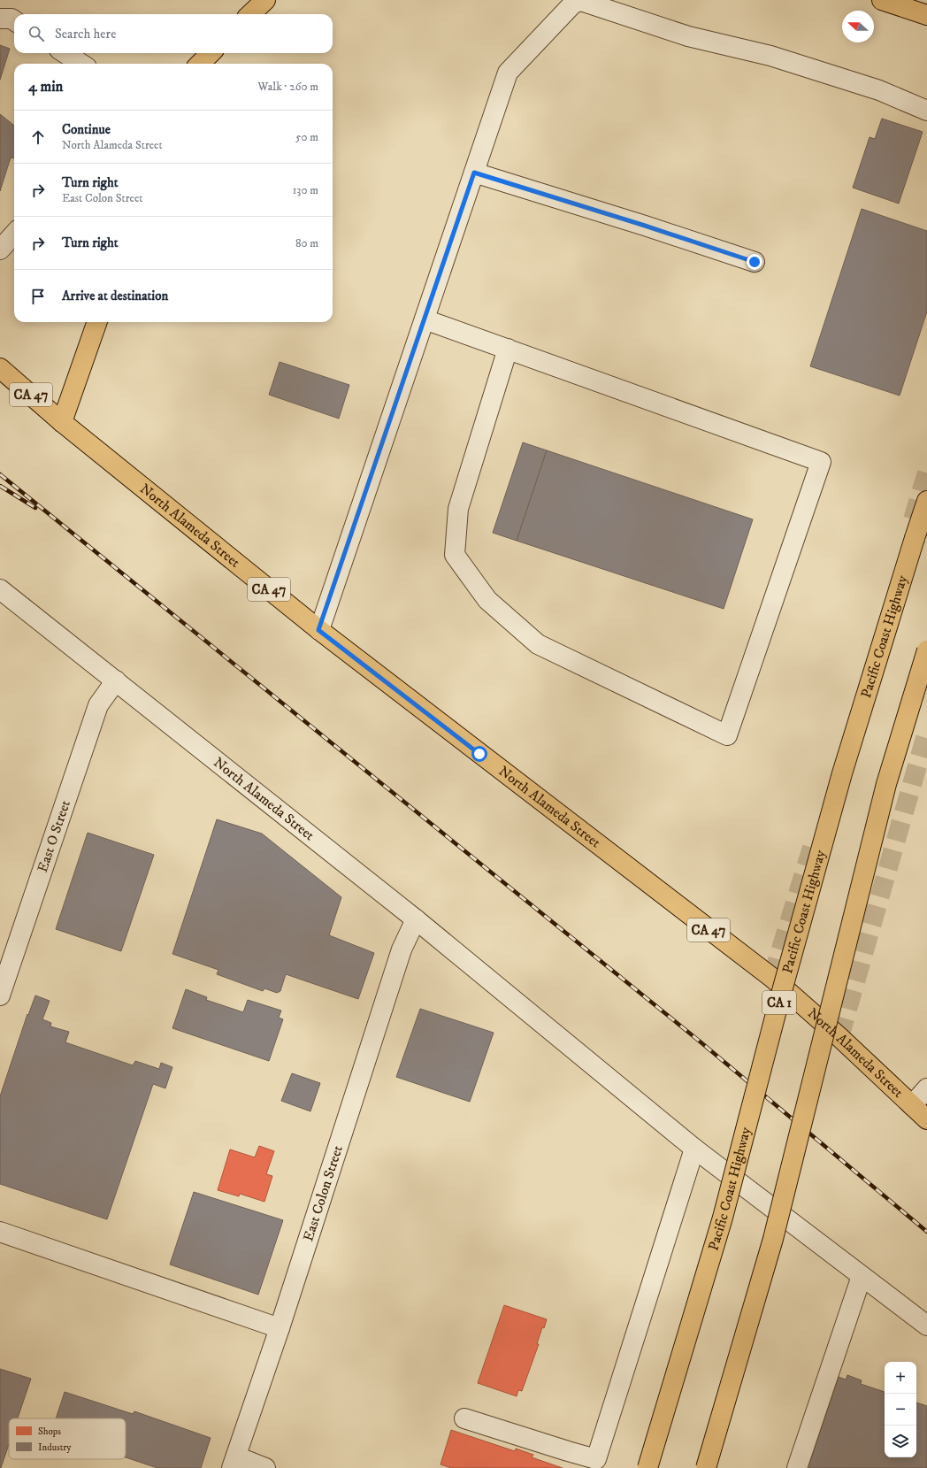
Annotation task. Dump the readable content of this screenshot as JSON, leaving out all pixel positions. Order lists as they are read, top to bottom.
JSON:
{
  "streets": {
    "main road": [
      "CA 47",
      "North Alameda Street",
      "Pacific Coast Highway",
      "CA 1"
    ],
    "street": ["East O Street", "East Colon Street"]
  },
  "crossings": [
    ["North Alameda Street", "East O Street"],
    ["North Alameda Street", "East Colon Street"]
  ],
  "legend": ["Shops", "Industry"],
  "north": "left",
  "page": {
    "search": "Search here",
    "heading": ["4 min", "Walk · 260 m"],
    "list": [
      ["Continue", "North Alameda Street", "50 m"],
      ["Turn right", "East Colon Street", "130 m"],
      ["Turn right", "80 m"],
      "Arrive at destination"
    ],
    "map_buttons": ["+", "−"]
  }
}
